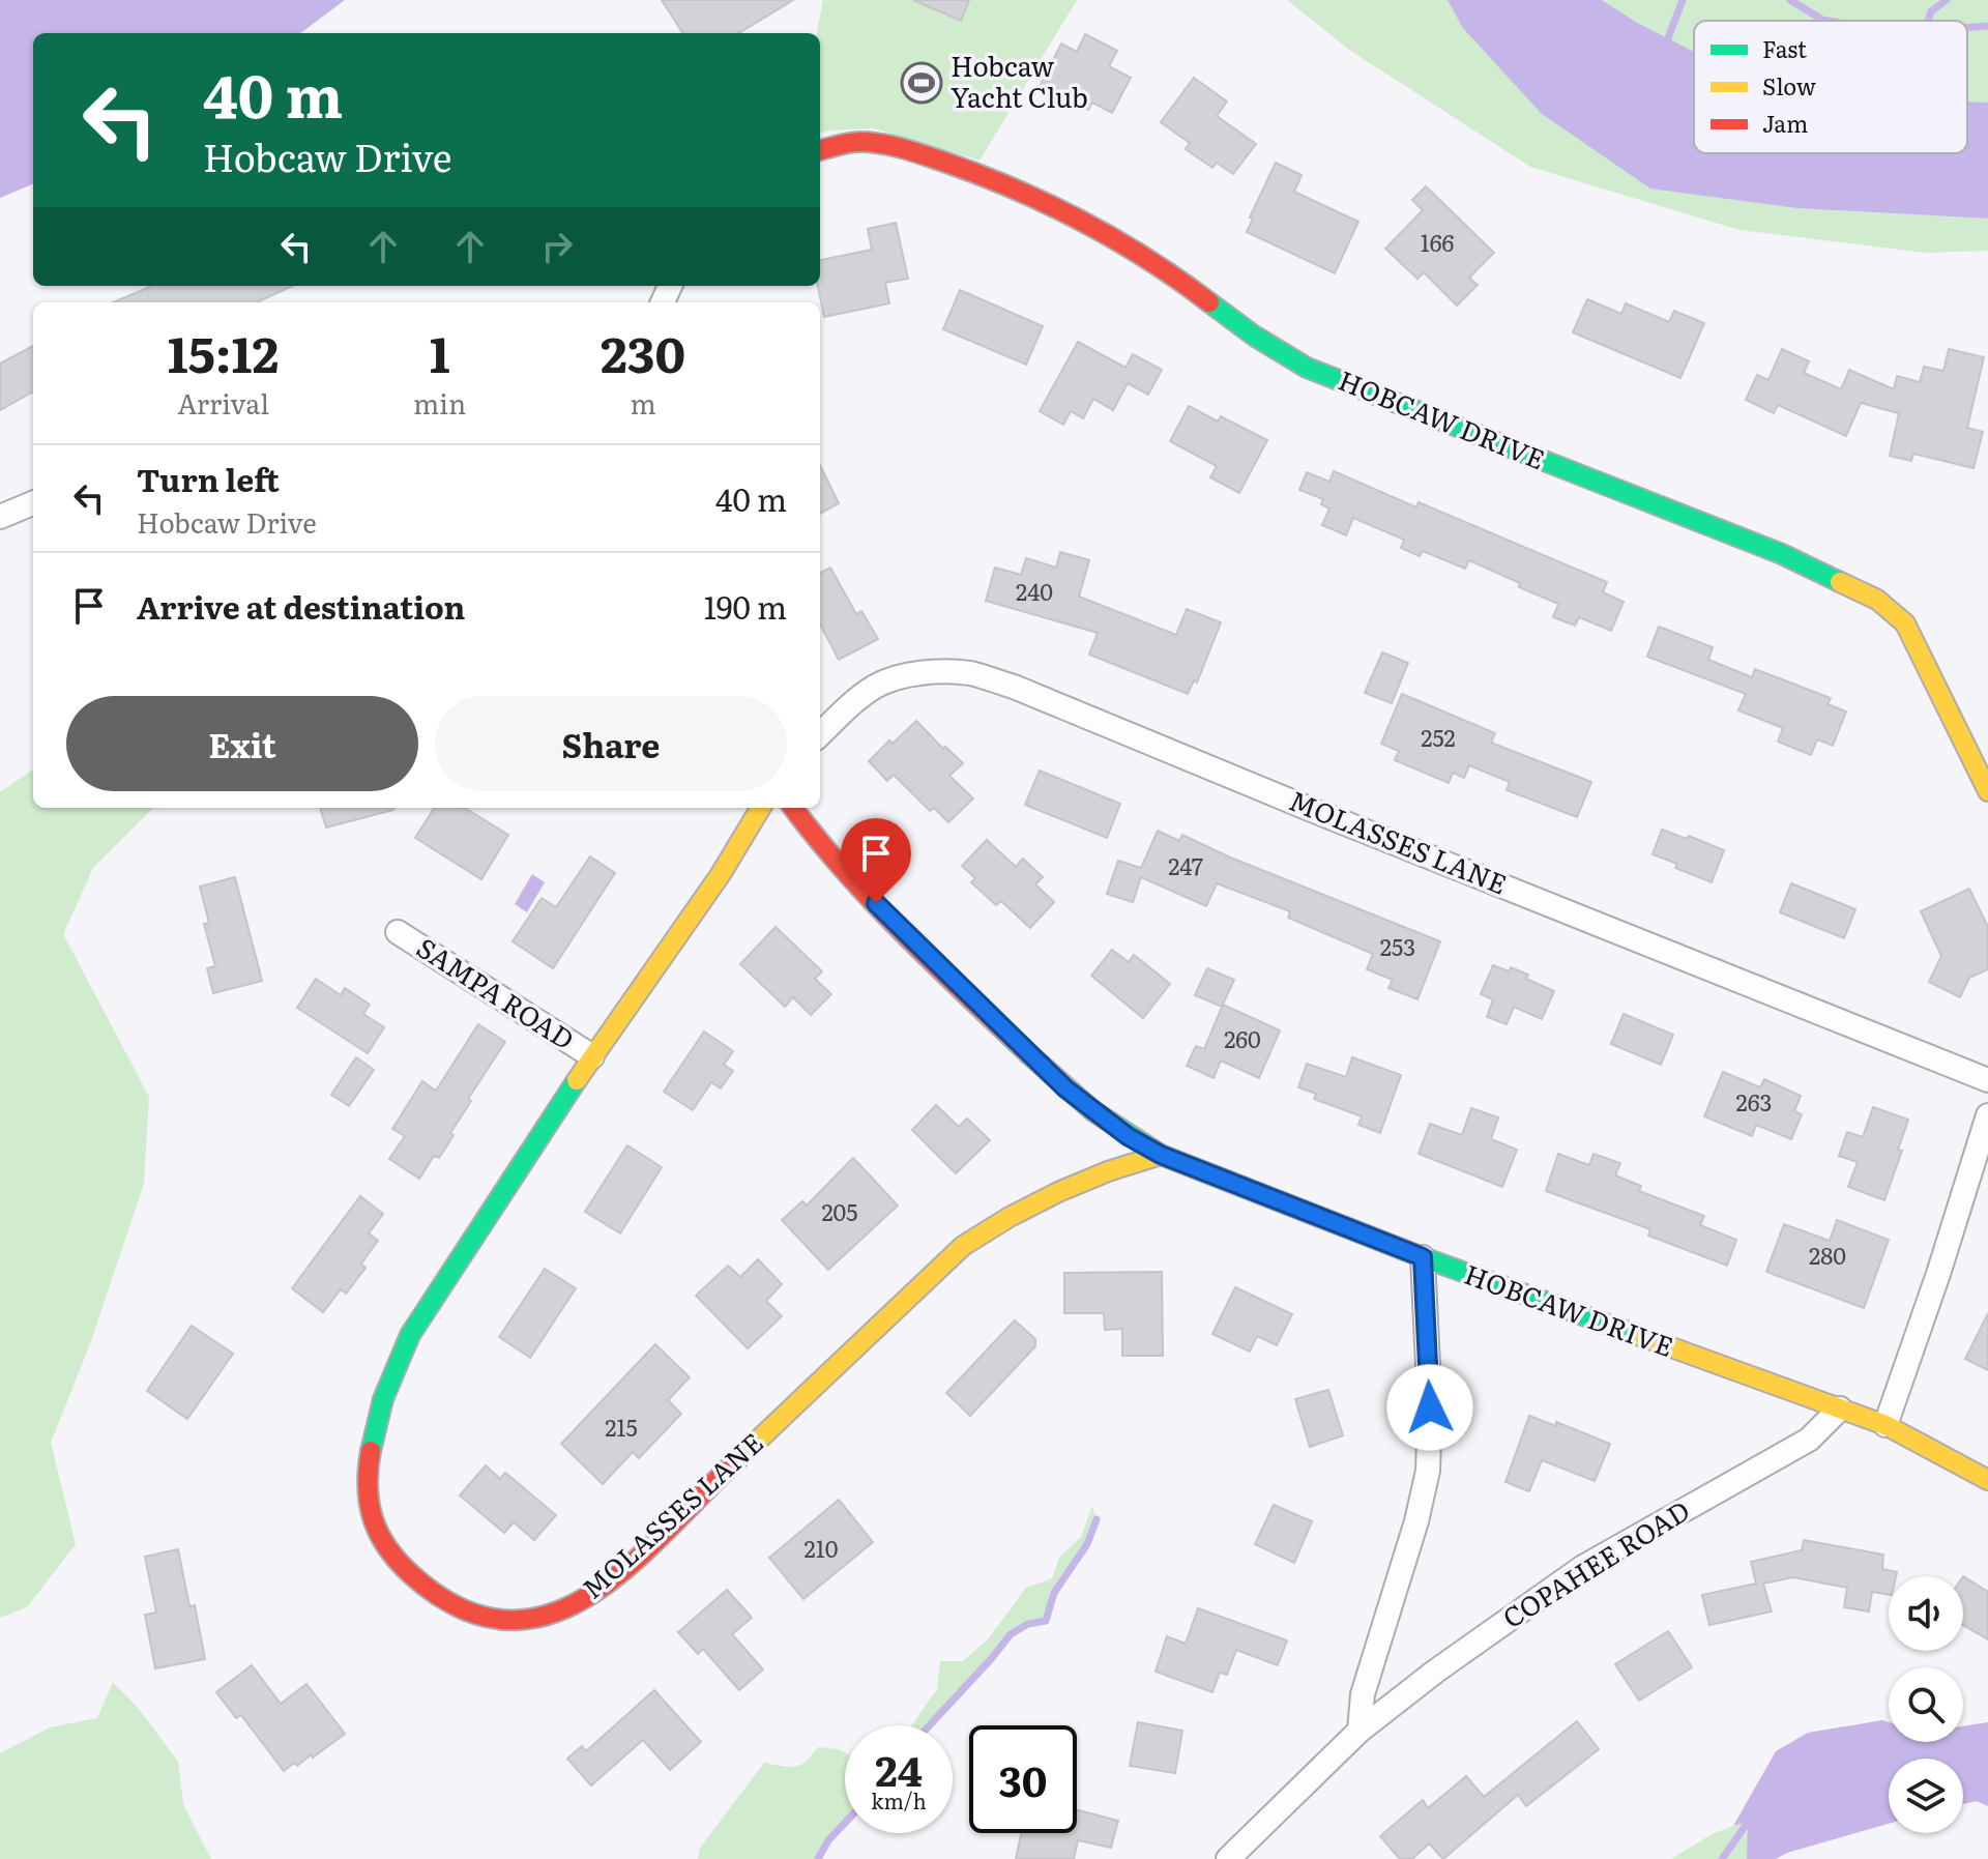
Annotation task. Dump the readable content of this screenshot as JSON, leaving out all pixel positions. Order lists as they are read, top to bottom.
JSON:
{
  "streets": {
    "street": [
      "HOBCAW DRIVE",
      "MOLASSES LANE",
      "SAMPA ROAD",
      "COPAHEE ROAD"
    ]
  },
  "crossings": [
    ["HOBCAW DRIVE", "MOLASSES LANE"],
    ["HOBCAW DRIVE", "COPAHEE ROAD"],
    ["MOLASSES LANE", "SAMPA ROAD"]
  ],
  "places": {
    "sports": ["Hobcaw Yacht Club"]
  },
  "house_numbers": [
    "166",
    "240",
    "252",
    "247",
    "253",
    "260",
    "263",
    "205",
    "280",
    "215",
    "210"
  ],
  "legend": ["Fast", "Slow", "Jam"],
  "page": {
    "turn": ["40 m", "Hobcaw Drive"],
    "eta": [
      "15:12",
      "Arrival",
      "1",
      "min",
      "230",
      "m"
    ],
    "list": [
      {
        "name": "Turn left",
        "note": "Hobcaw Drive",
        "value": "40 m"
      },
      {
        "name": "Arrive at destination",
        "value": "190 m"
      }
    ],
    "buttons": ["Exit", "Share"],
    "speed": "24 km/h",
    "limit": "30"
  }
}
